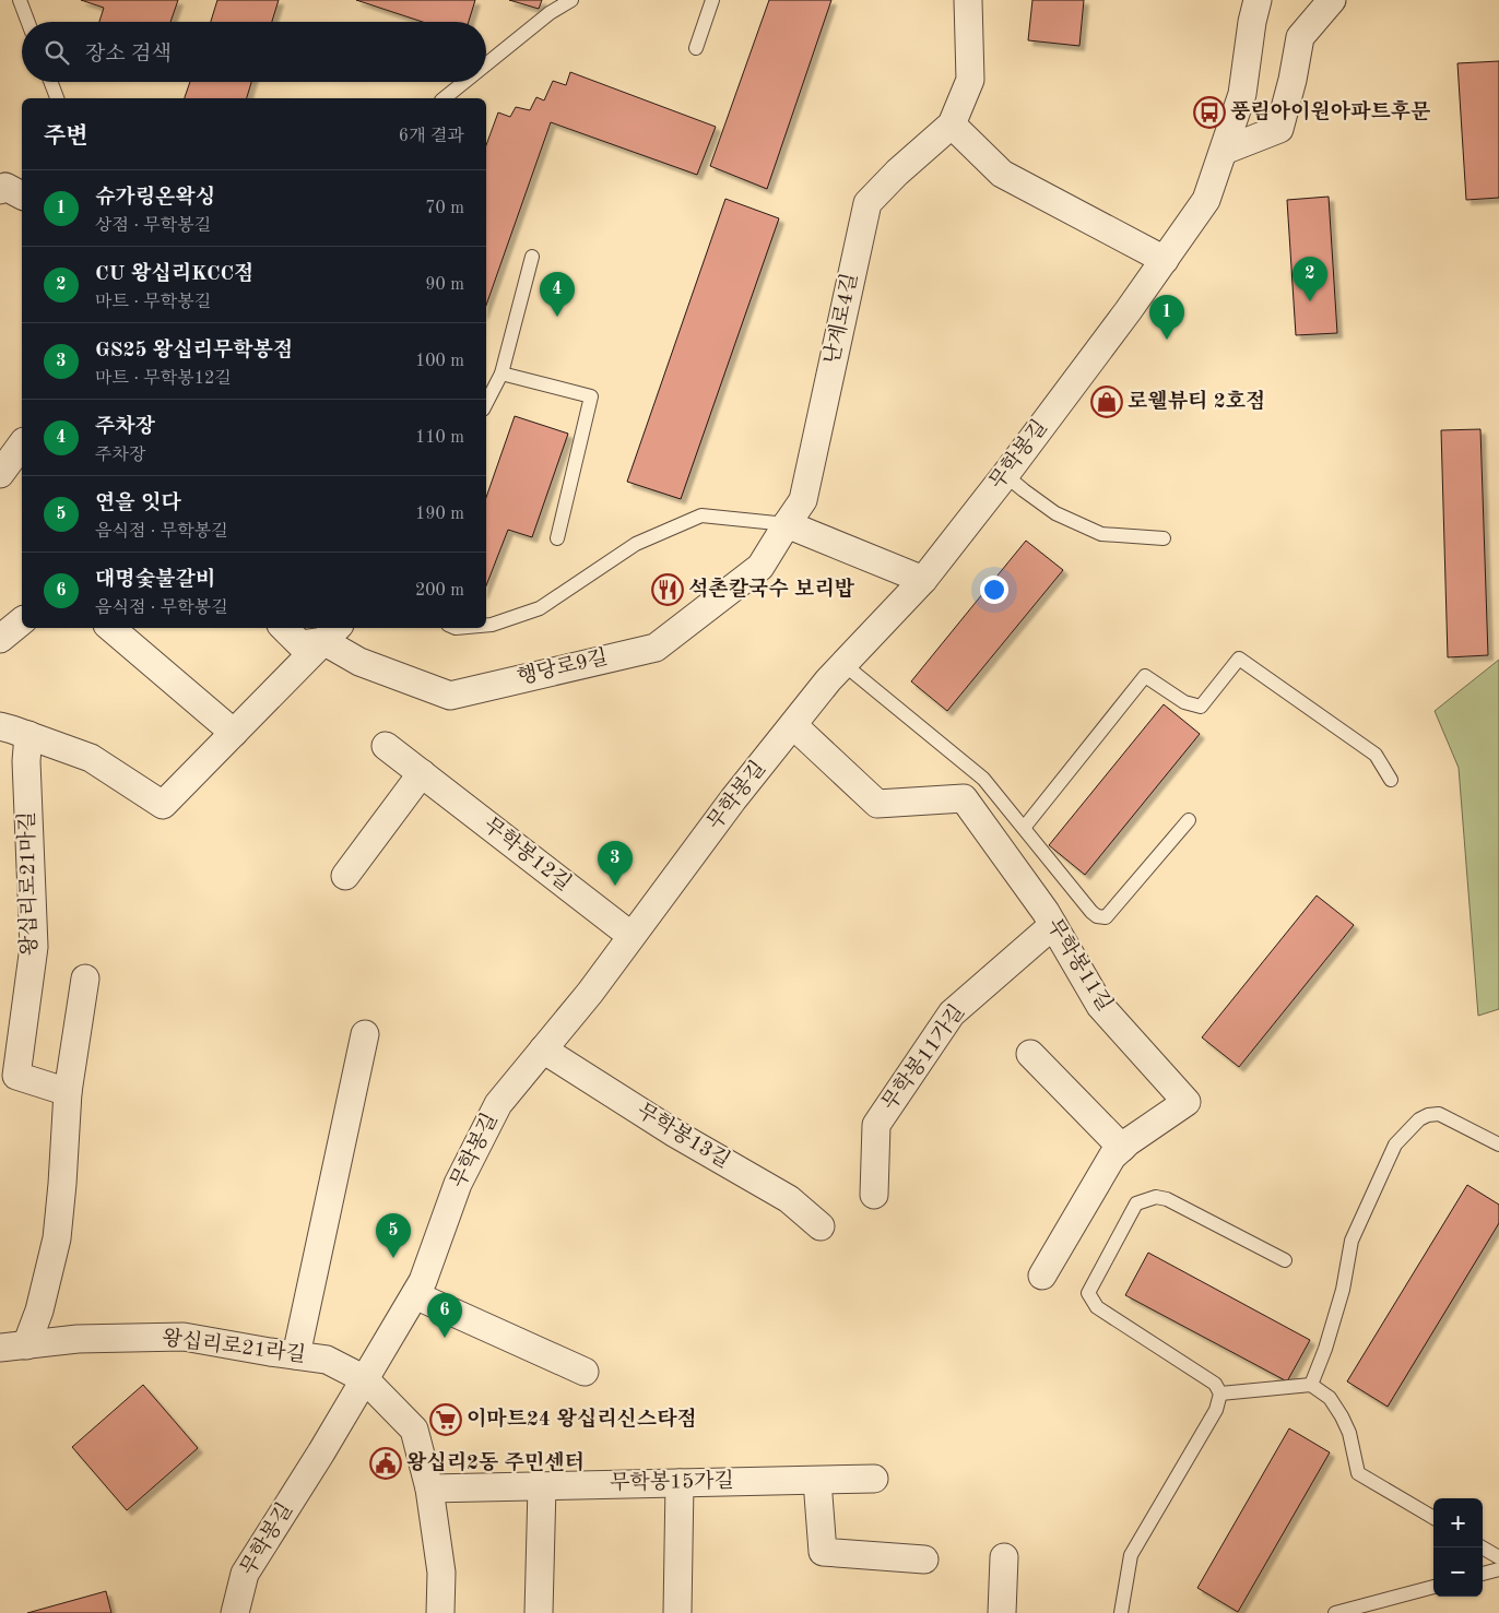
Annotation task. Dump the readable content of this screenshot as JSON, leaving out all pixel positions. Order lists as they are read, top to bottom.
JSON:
{
  "streets": {
    "street": [
      "난계로4길",
      "무학봉길",
      "행당로9길",
      "무학봉12길",
      "왕십리로21마길",
      "무학봉11길",
      "무학봉11가길",
      "무학봉13길",
      "왕십리로21라길",
      "무학봉15가길"
    ]
  },
  "crossings": [
    ["난계로4길", "행당로9길"],
    ["무학봉길", "무학봉12길"],
    ["무학봉길", "무학봉11길"],
    ["무학봉길", "무학봉13길"],
    ["무학봉길", "왕십리로21라길"],
    ["무학봉11길", "무학봉11가길"]
  ],
  "places": {
    "bus stop": ["풍림아이원아파트후문"],
    "shop": ["로웰뷰티 2호점"],
    "restaurant": ["석촌칼국수 보리밥"],
    "supermarket": ["이마트24 왕십리신스타점"],
    "public building": ["왕십리2동 주민센터"]
  },
  "page": {
    "search": "장소 검색",
    "heading": ["주변", "6개 결과"],
    "list": [
      {
        "mark": "1",
        "name": "슈가링온왁싱",
        "note": "상점 · 무학봉길",
        "value": "70 m"
      },
      {
        "mark": "2",
        "name": "CU 왕십리KCC점",
        "note": "마트 · 무학봉길",
        "value": "90 m"
      },
      {
        "mark": "3",
        "name": "GS25 왕십리무학봉점",
        "note": "마트 · 무학봉12길",
        "value": "100 m"
      },
      {
        "mark": "4",
        "name": "주차장",
        "note": "주차장",
        "value": "110 m"
      },
      {
        "mark": "5",
        "name": "연을 잇다",
        "note": "음식점 · 무학봉길",
        "value": "190 m"
      },
      {
        "mark": "6",
        "name": "대명숯불갈비",
        "note": "음식점 · 무학봉길",
        "value": "200 m"
      }
    ],
    "pins": [
      "2",
      "4",
      "1",
      "3",
      "5",
      "6"
    ],
    "map_buttons": ["+", "−"]
  }
}
